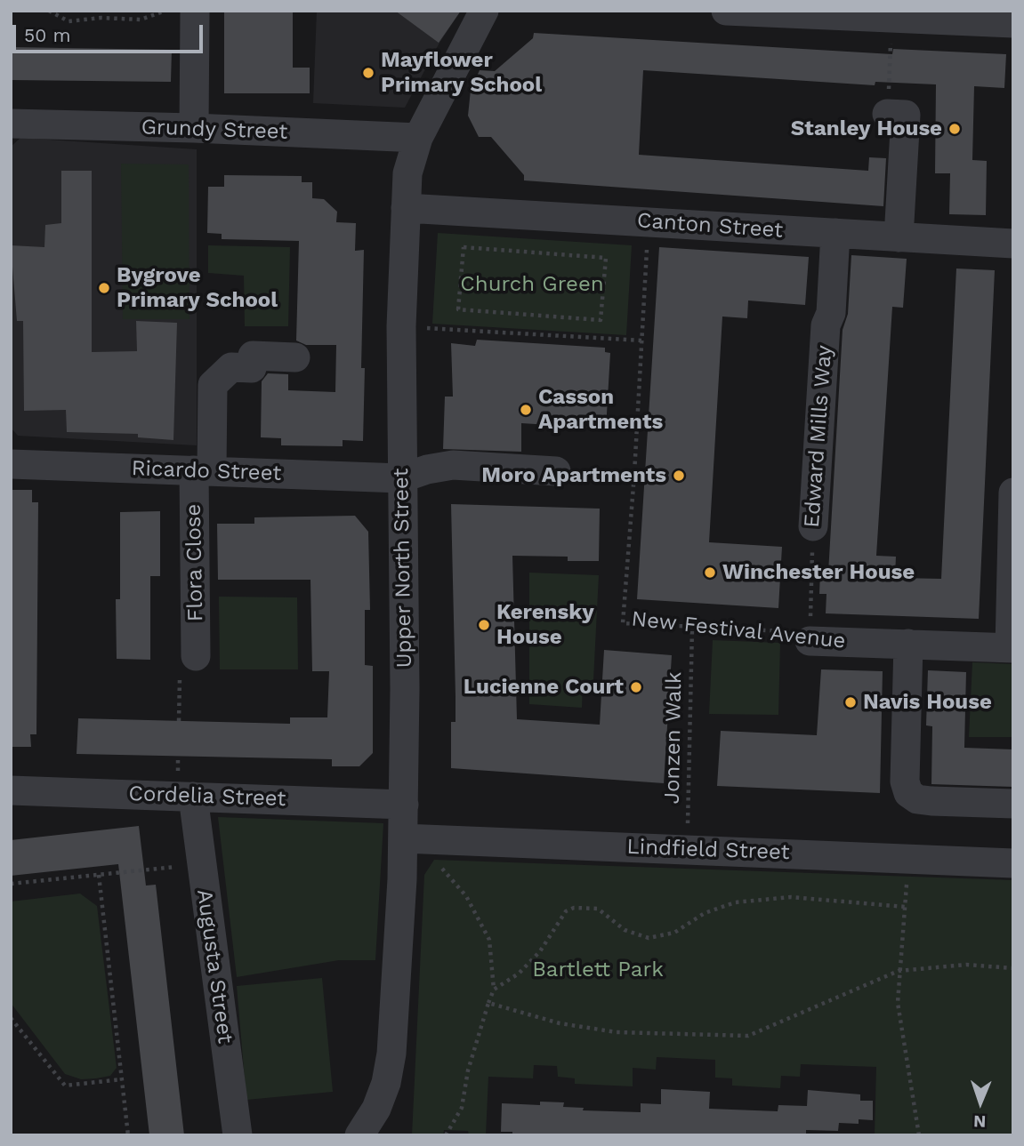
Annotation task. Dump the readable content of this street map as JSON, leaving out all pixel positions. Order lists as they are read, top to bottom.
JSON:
{
  "streets": {
    "street": [
      "Grundy Street",
      "Canton Street",
      "Edward Mills Way",
      "Ricardo Street",
      "Flora Close",
      "Upper North Street",
      "New Festival Avenue",
      "Cordelia Street",
      "Lindfield Street",
      "Augusta Street"
    ],
    "path": ["Jonzen Walk"]
  },
  "crossings": [
    ["Grundy Street", "Upper North Street"],
    ["Canton Street", "Edward Mills Way"],
    ["Canton Street", "Upper North Street"],
    ["Canton Street", "New Festival Avenue"],
    ["Edward Mills Way", "New Festival Avenue"],
    ["Ricardo Street", "Flora Close"],
    ["Ricardo Street", "Upper North Street"],
    ["Upper North Street", "Cordelia Street"],
    ["Upper North Street", "Lindfield Street"],
    ["New Festival Avenue", "Jonzen Walk"],
    ["Jonzen Walk", "Lindfield Street"],
    ["Cordelia Street", "Augusta Street"]
  ],
  "parks": ["Church Green", "Bartlett Park"],
  "places": [
    "Mayflower Primary School",
    "Stanley House",
    "Bygrove Primary School",
    "Casson Apartments",
    "Moro Apartments",
    "Winchester House",
    "Kerensky House",
    "Lucienne Court",
    "Navis House"
  ],
  "scale_bar": "50 m",
  "north": "bottom"
}
